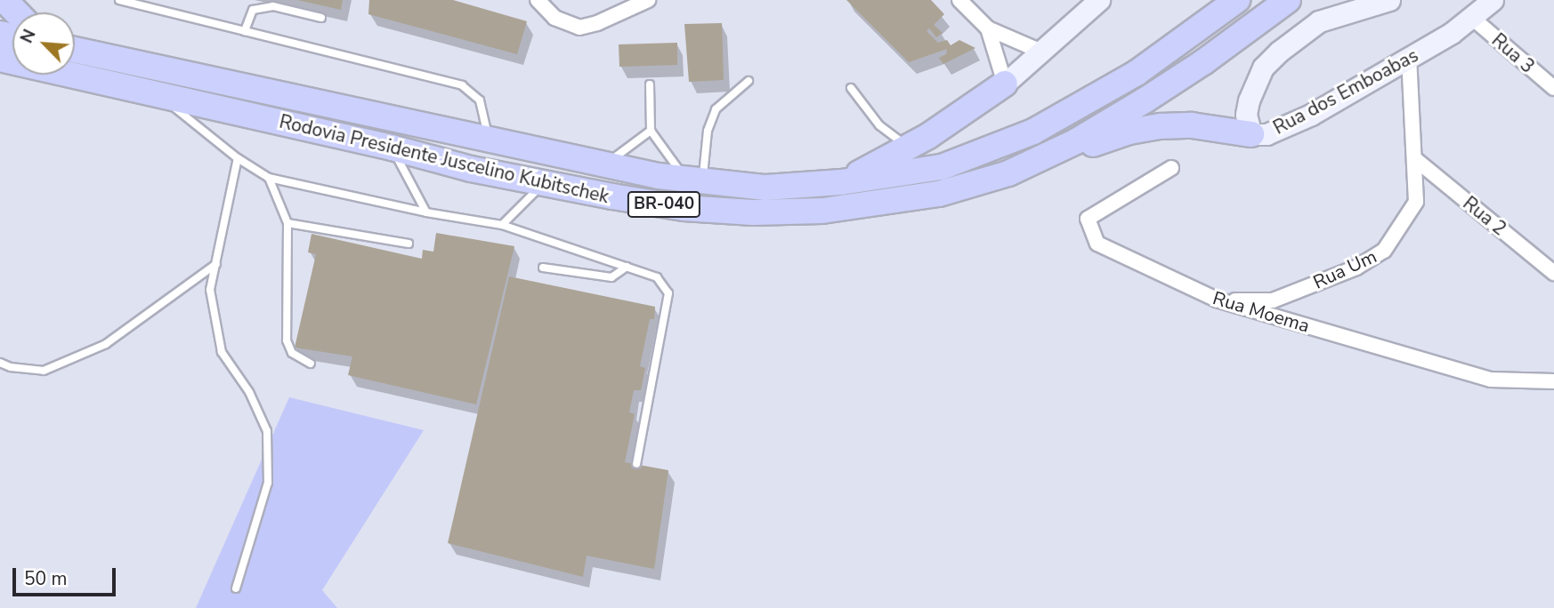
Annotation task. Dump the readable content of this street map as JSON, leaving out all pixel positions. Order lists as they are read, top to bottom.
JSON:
{
  "streets": {
    "highway": ["Rodovia Presidente Juscelino Kubitschek", "BR-040"],
    "main road": ["Rua dos Emboabas"],
    "street": [
      "Rua 3",
      "Rua 2",
      "Rua Um",
      "Rua Moema"
    ]
  },
  "crossings": [
    ["Rua 3", "Rua dos Emboabas"],
    ["Rua dos Emboabas", "Rua Um"],
    ["Rua 2", "Rua Um"],
    ["Rua Um", "Rua Moema"]
  ],
  "scale_bar": "50 m",
  "north": "top left"
}
